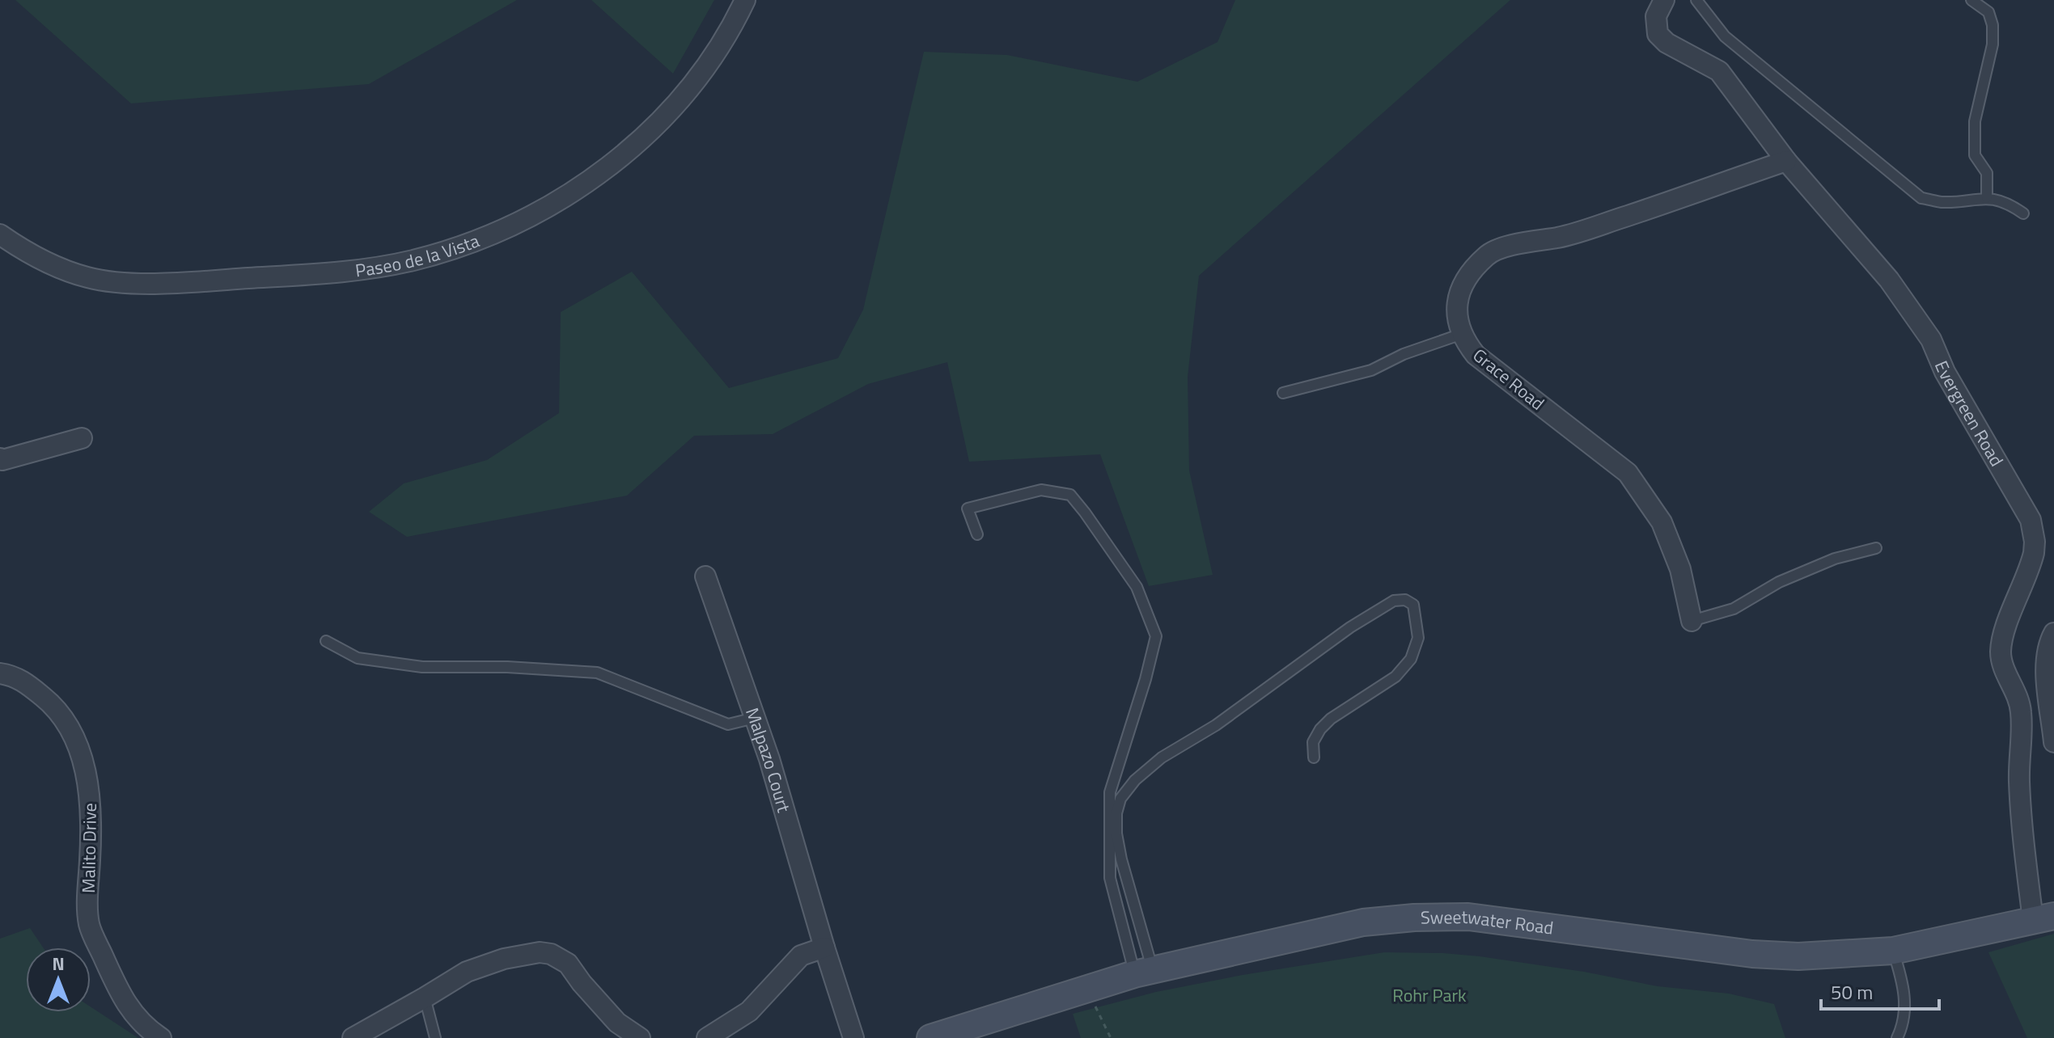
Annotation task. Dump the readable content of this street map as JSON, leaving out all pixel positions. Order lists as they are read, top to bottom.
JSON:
{
  "streets": {
    "main road": ["Sweetwater Road"],
    "street": [
      "Paseo de la Vista",
      "Grace Road",
      "Evergreen Road",
      "Malpazo Court",
      "Malito Drive"
    ]
  },
  "crossings": [
    ["Grace Road", "Evergreen Road"],
    ["Evergreen Road", "Sweetwater Road"]
  ],
  "parks": ["Rohr Park"],
  "scale_bar": "50 m",
  "north": "top"
}
